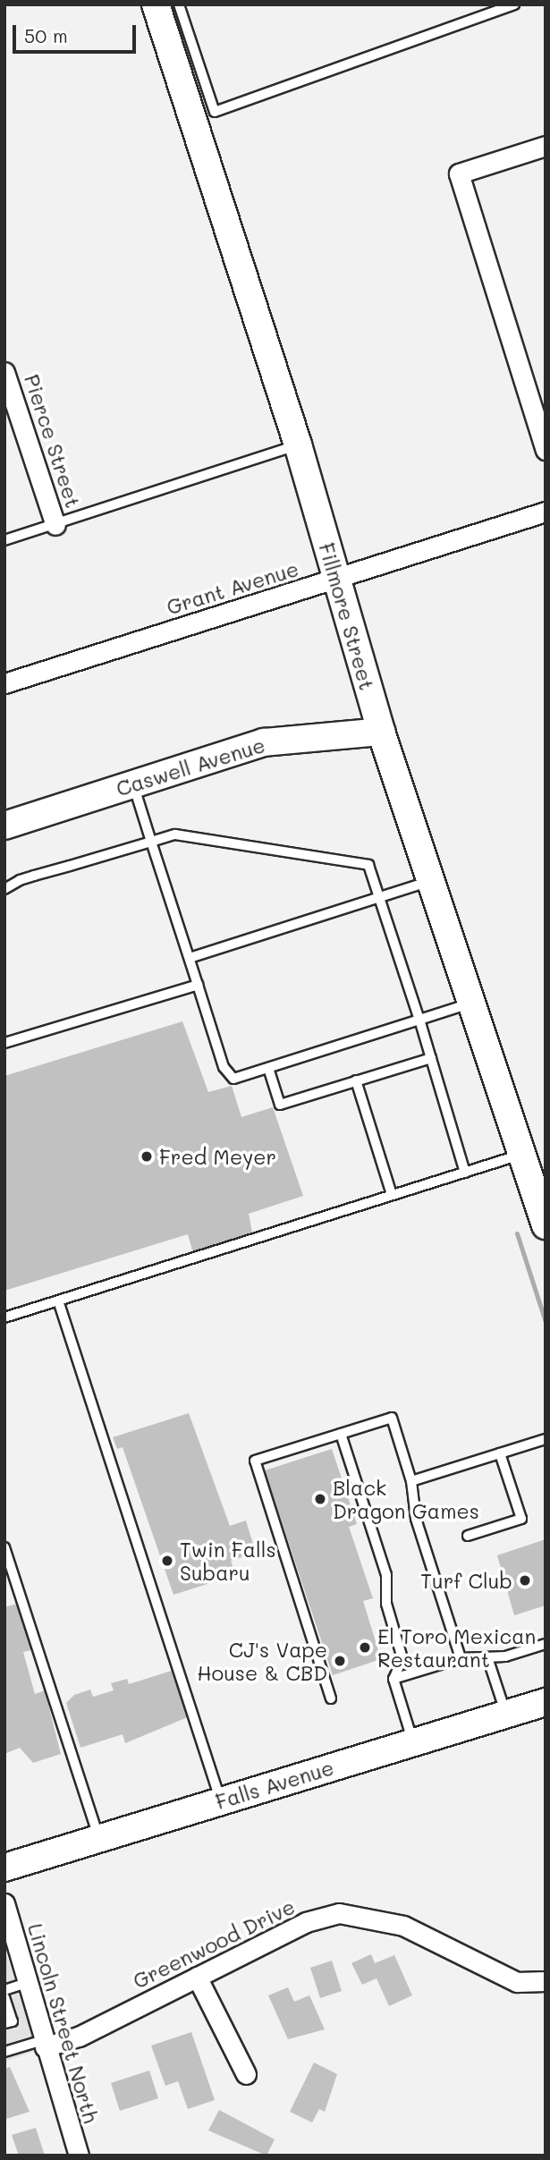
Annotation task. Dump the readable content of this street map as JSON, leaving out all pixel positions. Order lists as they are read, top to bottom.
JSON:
{
  "streets": {
    "street": [
      "Pierce Street",
      "Grant Avenue",
      "Fillmore Street",
      "Caswell Avenue",
      "Falls Avenue",
      "Greenwood Drive",
      "Lincoln Street North"
    ]
  },
  "crossings": [
    ["Grant Avenue", "Fillmore Street"],
    ["Fillmore Street", "Caswell Avenue"],
    ["Greenwood Drive", "Lincoln Street North"]
  ],
  "places": [
    "Fred Meyer",
    "Black Dragon Games",
    "Twin Falls Subaru",
    "Turf Club",
    "El Toro Mexican Restaurant",
    "CJ's Vape House & CBD"
  ],
  "scale_bar": "50 m"
}
